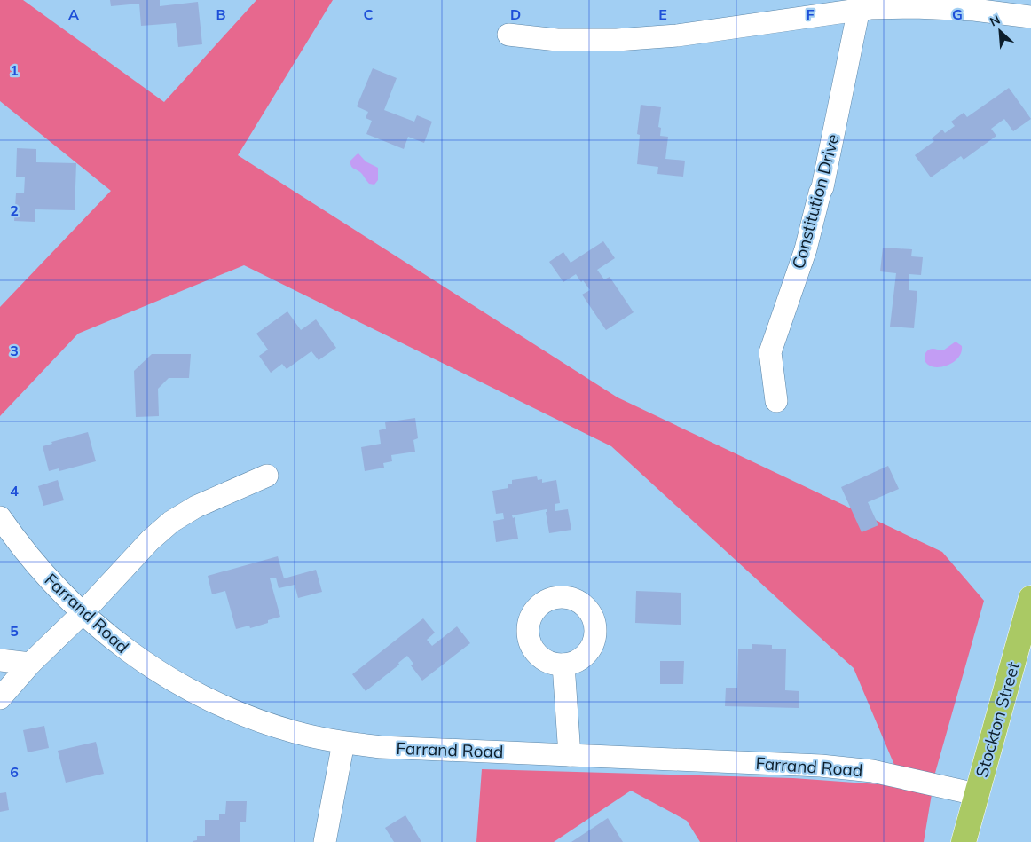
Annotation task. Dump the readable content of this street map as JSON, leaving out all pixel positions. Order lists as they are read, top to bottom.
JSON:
{
  "streets": {
    "highway": ["Stockton Street"],
    "street": ["Constitution Drive", "Farrand Road"]
  },
  "crossings": [
    ["Farrand Road", "Stockton Street"]
  ],
  "north": "top left",
  "grid": {
    "columns": [
      "A",
      "B",
      "C",
      "D",
      "E",
      "F",
      "G"
    ],
    "rows": [
      "1",
      "2",
      "3",
      "4",
      "5",
      "6"
    ]
  }
}
